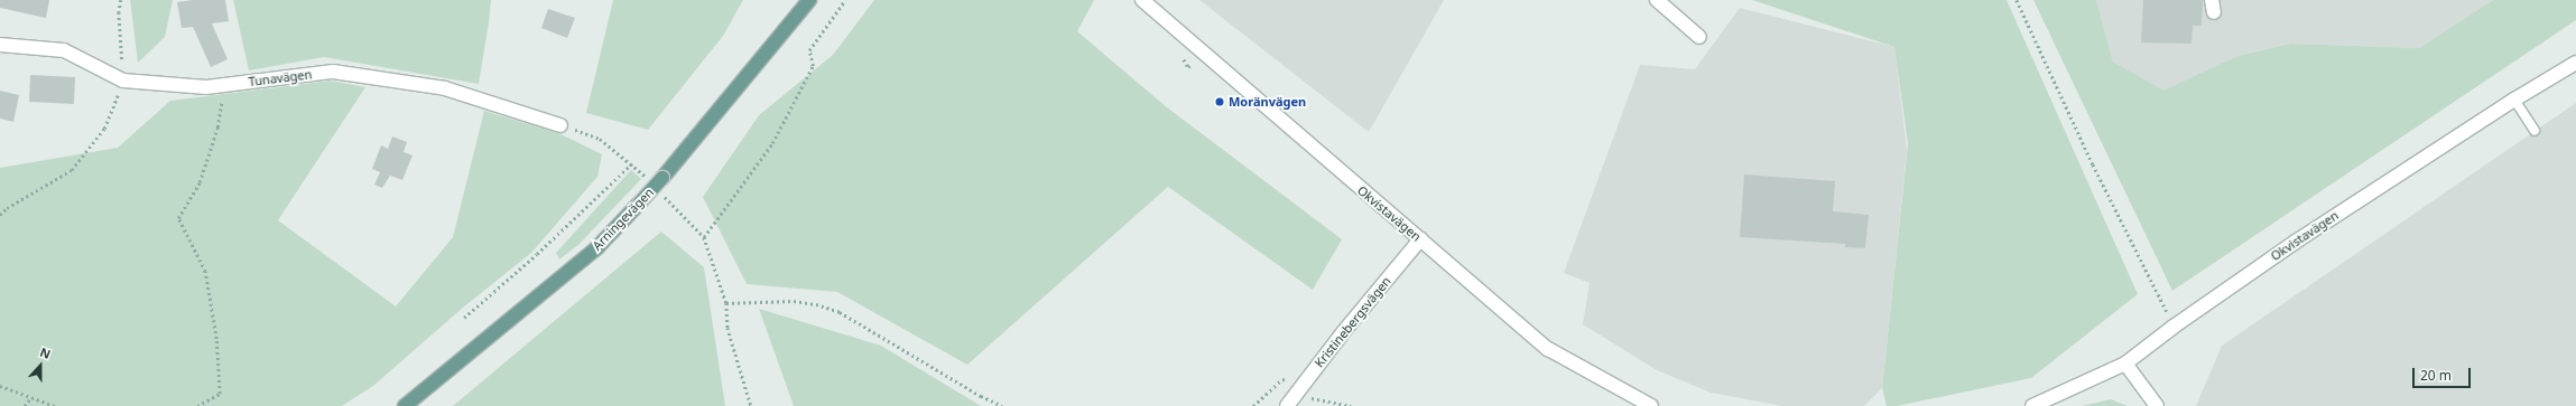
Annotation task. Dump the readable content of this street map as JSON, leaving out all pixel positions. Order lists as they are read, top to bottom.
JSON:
{
  "streets": {
    "main road": ["Arningevägen"],
    "street": ["Tunavägen", "Okvistavägen", "Kristinebergsvägen"]
  },
  "crossings": [
    ["Okvistavägen", "Kristinebergsvägen"]
  ],
  "places": ["Moränvägen"],
  "scale_bar": "20 m",
  "north": "top"
}
